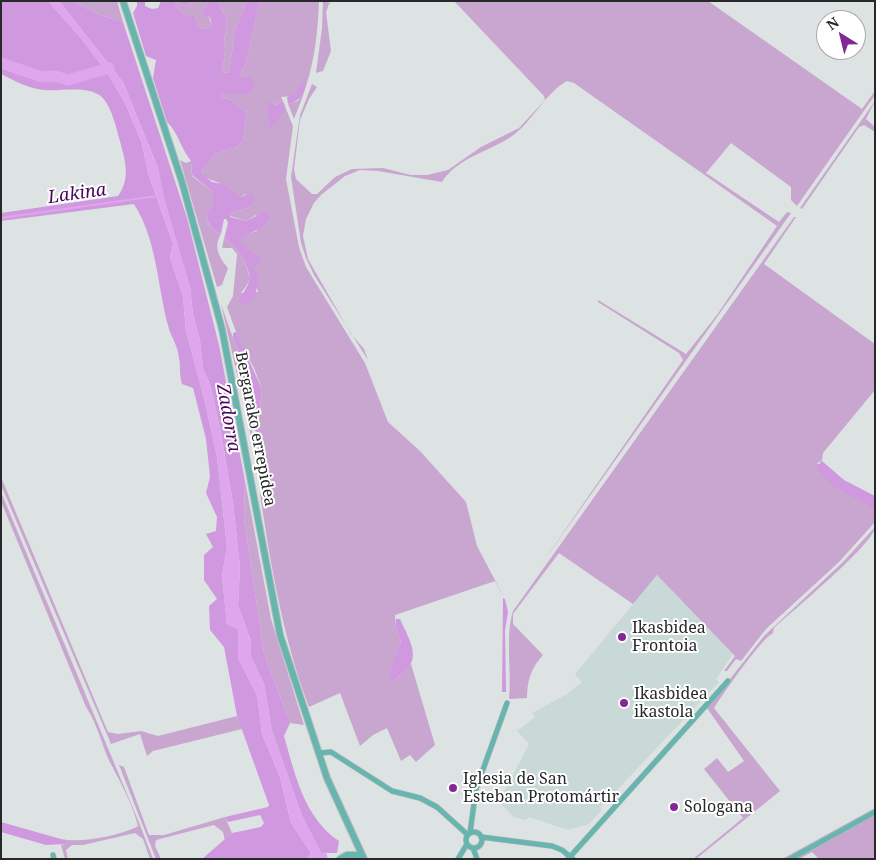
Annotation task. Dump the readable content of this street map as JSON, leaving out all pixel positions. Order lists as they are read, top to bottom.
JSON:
{
  "streets": {
    "street": ["Bergarako errepidea"]
  },
  "water": ["Lakina", "Zadorra"],
  "places": [
    "Ikasbidea Frontoia",
    "Ikasbidea ikastola",
    "Iglesia de San Esteban Protomártir",
    "Sologana"
  ],
  "north": "top left"
}
